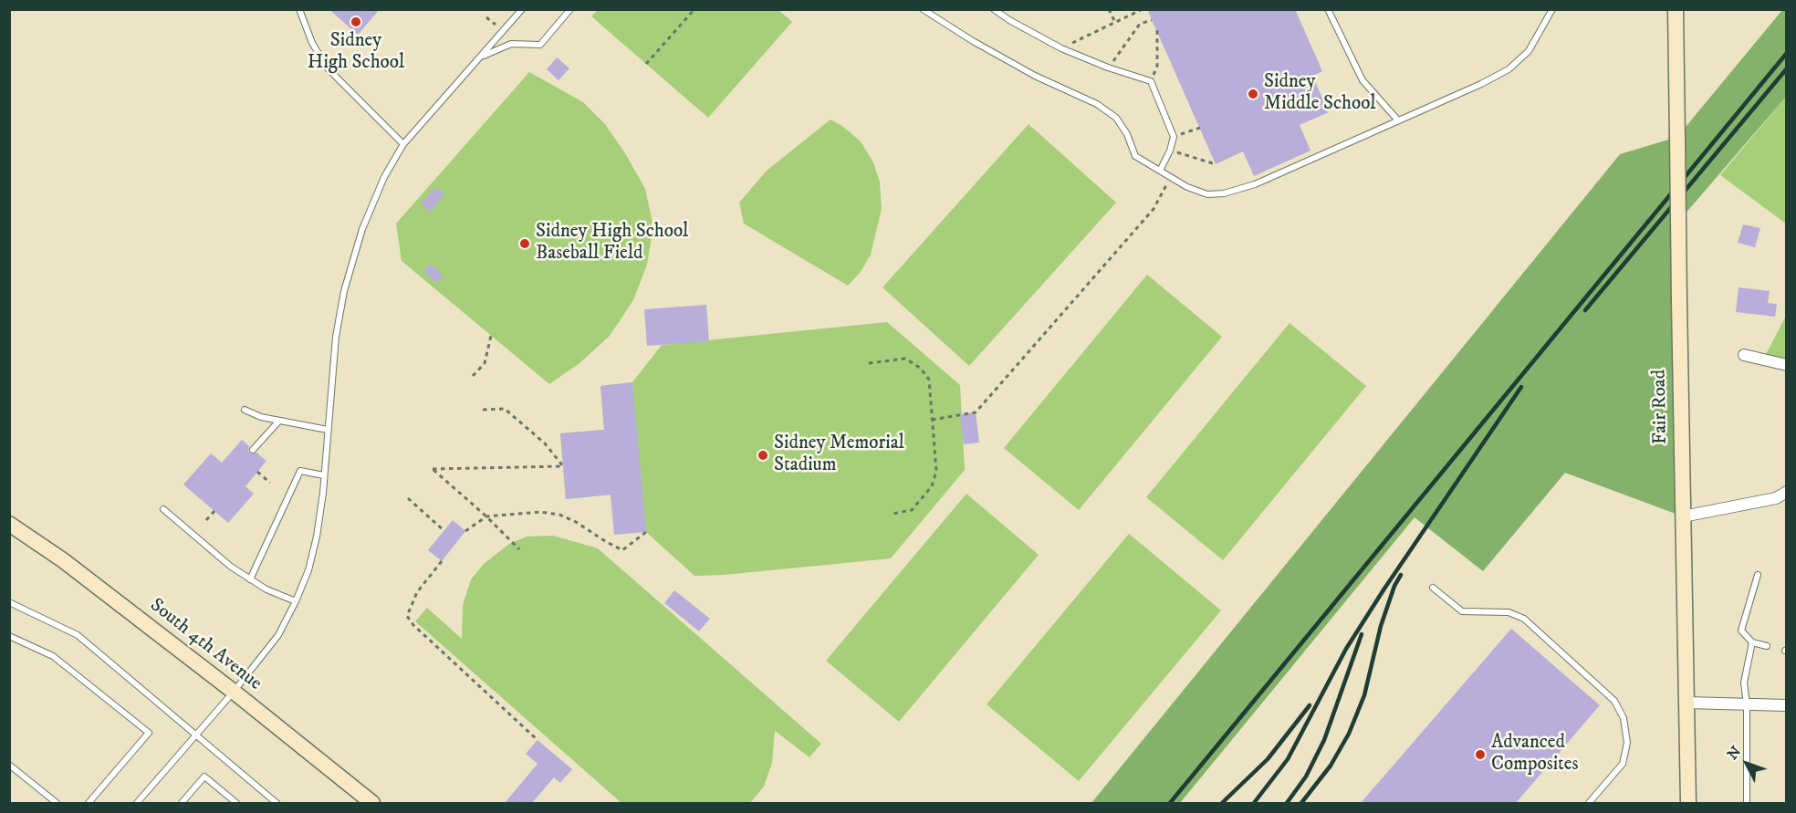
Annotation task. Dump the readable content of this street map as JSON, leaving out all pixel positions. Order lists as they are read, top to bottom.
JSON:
{
  "streets": {
    "main road": ["Fair Road", "South 4th Avenue"]
  },
  "places": [
    "Sidney High School",
    "Sidney Middle School",
    "Sidney High School Baseball Field",
    "Sidney Memorial Stadium",
    "Advanced Composites"
  ],
  "north": "top left"
}
